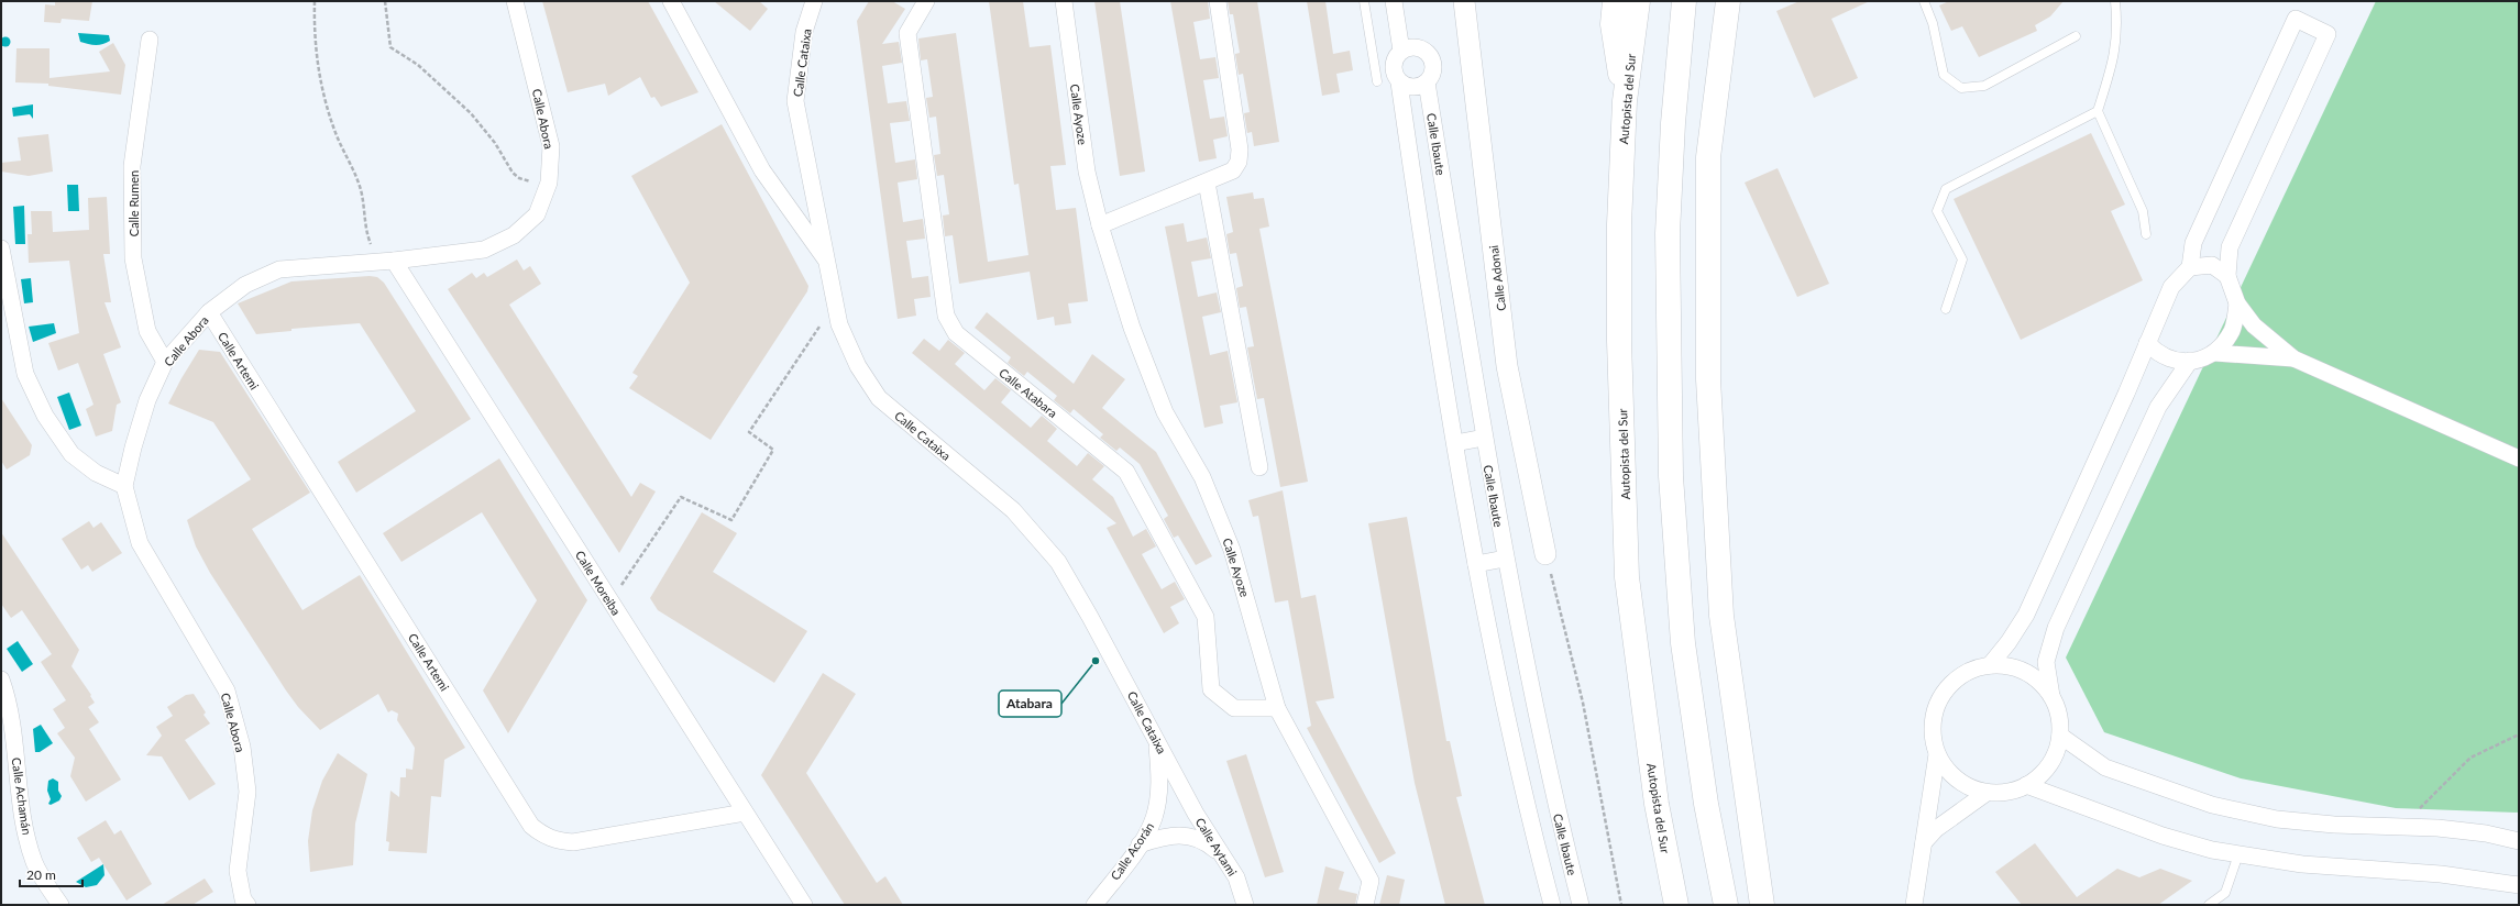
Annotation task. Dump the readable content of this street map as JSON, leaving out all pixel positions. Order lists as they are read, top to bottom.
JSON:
{
  "streets": {
    "highway": ["Autopista del Sur"],
    "street": [
      "Calle Cataixa",
      "Calle Ayoze",
      "Calle Abora",
      "Calle Ibaute",
      "Calle Rumen",
      "Calle Adonai",
      "Calle Artemi",
      "Calle Atabara",
      "Calle Moreiba",
      "Calle Achamán",
      "Calle Aytami",
      "Calle Acorán"
    ]
  },
  "crossings": [
    ["Calle Cataixa", "Calle Aytami"],
    ["Calle Cataixa", "Calle Acorán"],
    ["Calle Ayoze", "Calle Atabara"],
    ["Calle Abora", "Calle Rumen"],
    ["Calle Abora", "Calle Artemi"],
    ["Calle Abora", "Calle Moreiba"],
    ["Calle Artemi", "Calle Moreiba"]
  ],
  "places": ["Atabara"],
  "scale_bar": "20 m"
}
